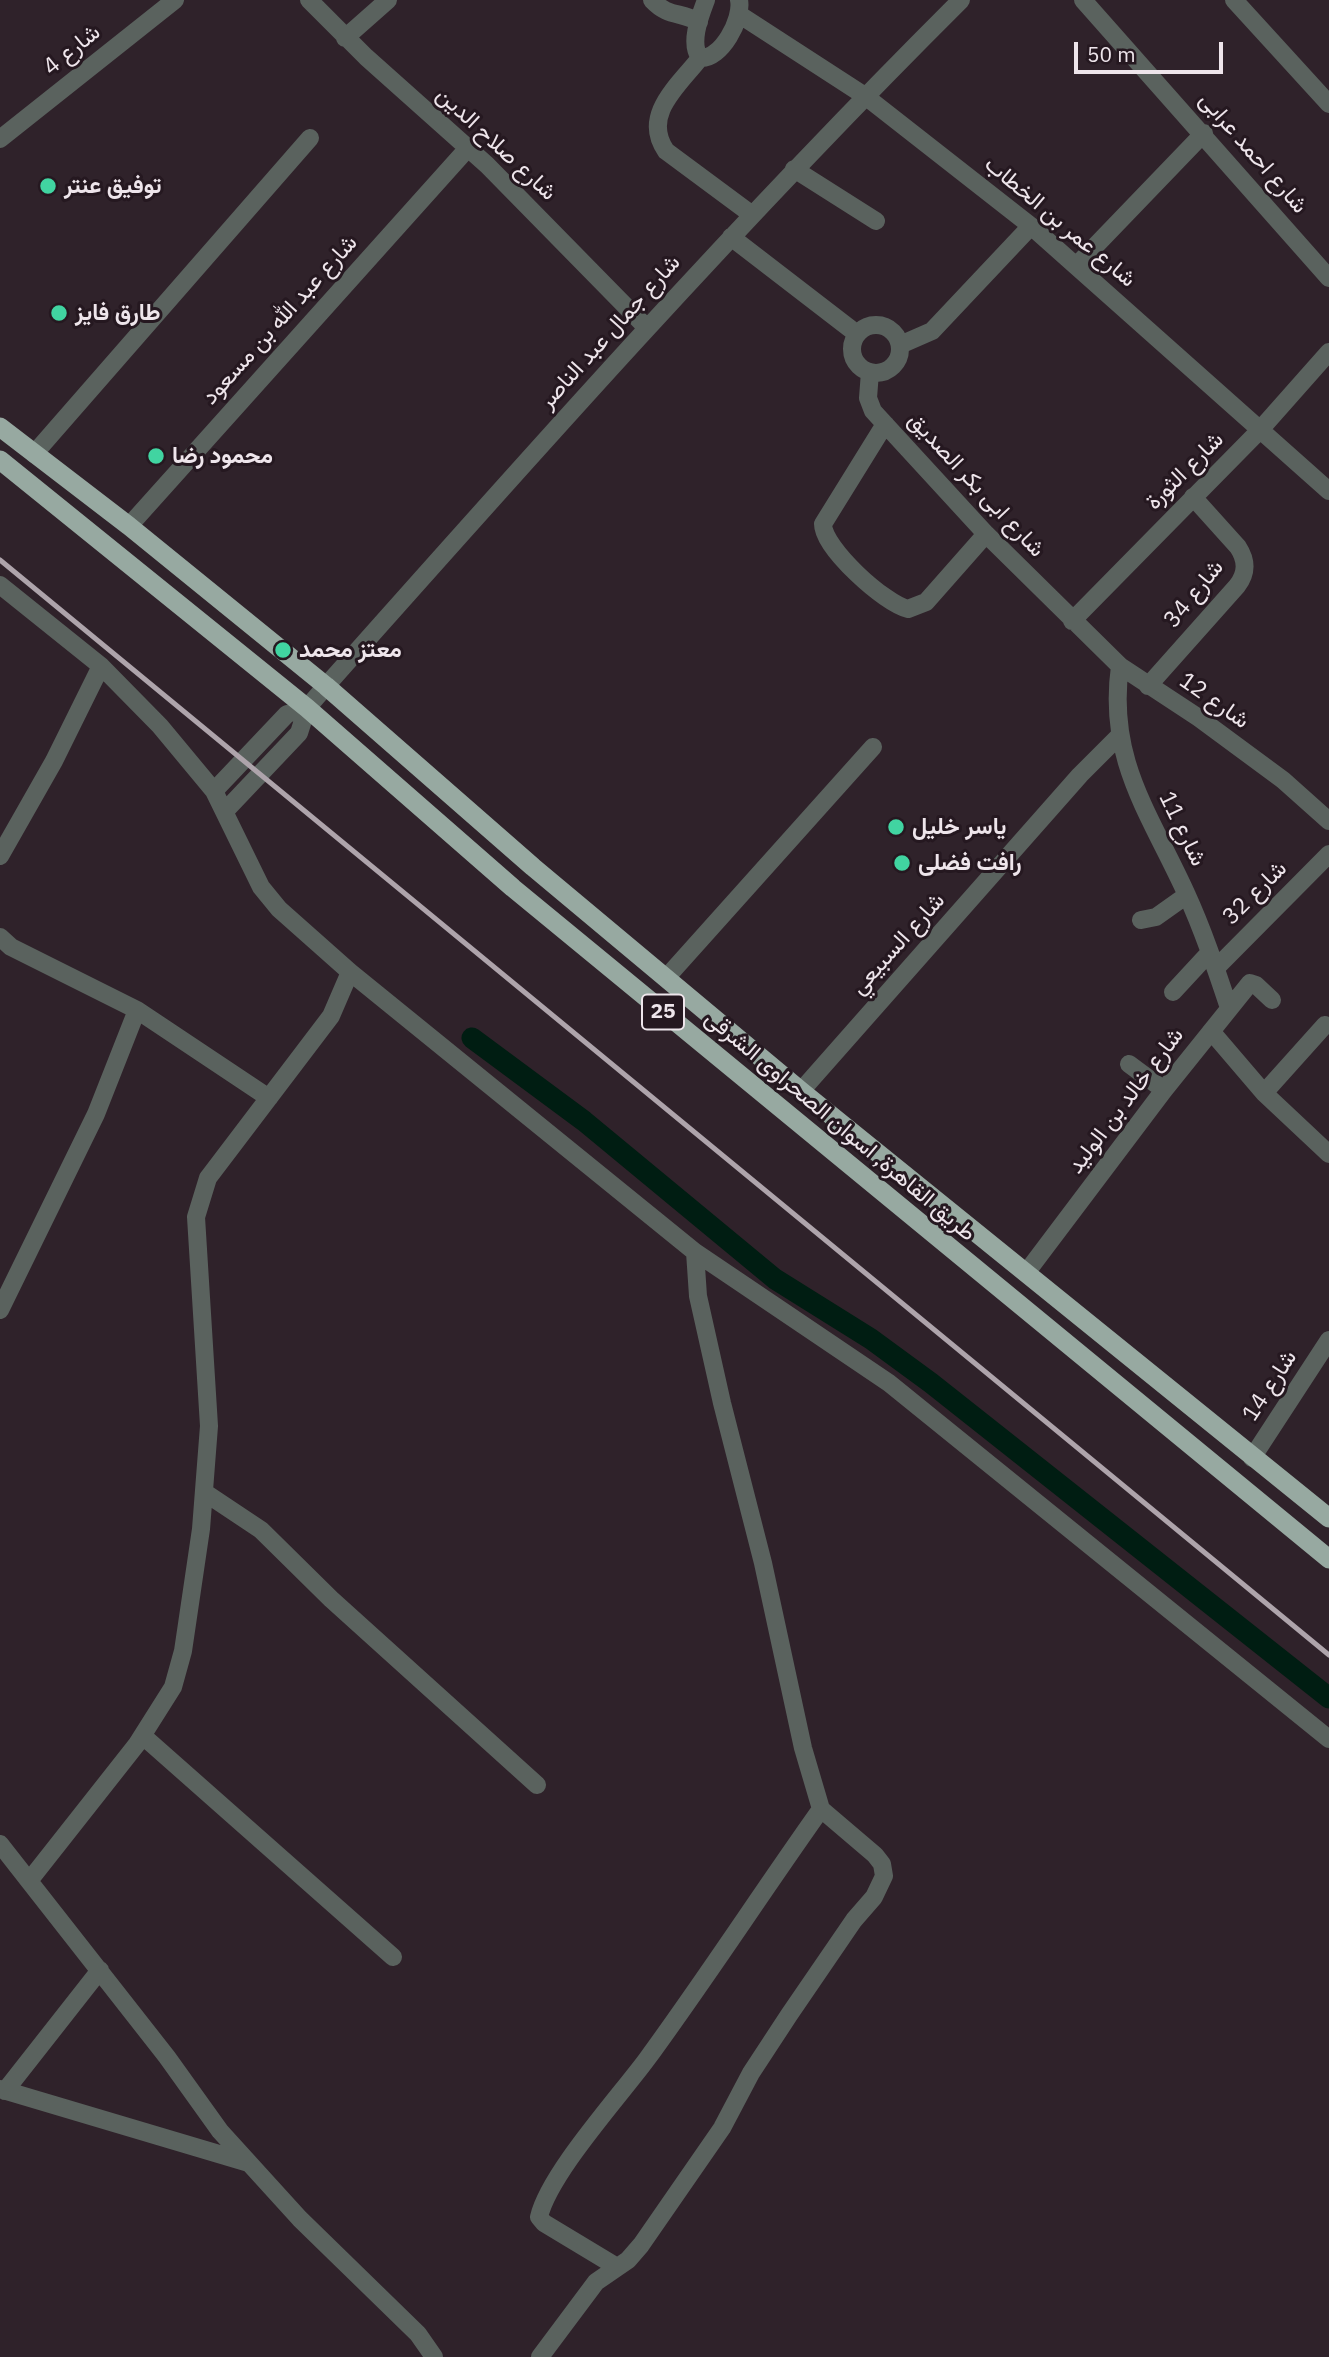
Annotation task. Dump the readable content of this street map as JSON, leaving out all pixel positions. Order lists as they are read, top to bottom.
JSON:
{
  "streets": {
    "highway": ["25", "طريق القاهرة, اسوان الصحراوى الشرقى"],
    "street": [
      "شارع 4",
      "شارع صلاح الدين",
      "شارع احمد عرابى",
      "شارع عمر بن الخطاب",
      "شارع عبد الله بن مسعود",
      "شارع جمال عبد الناصر",
      "شارع الثورة",
      "شارع ابى بكر الصديق",
      "شارع 34",
      "شارع 12",
      "شارع 11",
      "شارع 32",
      "شارع السبيعي",
      "شارع خالد بن الوليد",
      "شارع 14"
    ]
  },
  "crossings": [
    ["شارع صلاح الدين", "شارع عبد الله بن مسعود"],
    ["شارع صلاح الدين", "شارع جمال عبد الناصر"],
    ["شارع عمر بن الخطاب", "شارع جمال عبد الناصر"],
    ["شارع عمر بن الخطاب", "شارع الثورة"],
    ["شارع عبد الله بن مسعود", "طريق القاهرة, اسوان الصحراوى الشرقى"],
    ["شارع جمال عبد الناصر", "طريق القاهرة, اسوان الصحراوى الشرقى"],
    ["شارع الثورة", "شارع ابى بكر الصديق"],
    ["شارع الثورة", "شارع 34"],
    ["شارع الثورة", "شارع 12"],
    ["شارع ابى بكر الصديق", "شارع 12"],
    ["شارع 34", "شارع 12"],
    ["شارع 12", "شارع 11"],
    ["شارع 11", "شارع 32"],
    ["شارع 11", "شارع السبيعي"],
    ["شارع 11", "شارع خالد بن الوليد"],
    ["شارع السبيعي", "طريق القاهرة, اسوان الصحراوى الشرقى"],
    ["شارع خالد بن الوليد", "طريق القاهرة, اسوان الصحراوى الشرقى"],
    ["طريق القاهرة, اسوان الصحراوى الشرقى", "شارع 14"]
  ],
  "places": [
    "توفيق عنتر",
    "طارق فايز",
    "محمود رضا",
    "معتز محمد",
    "ياسر خليل",
    "رافت فضلى"
  ],
  "scale_bar": "50 m"
}
